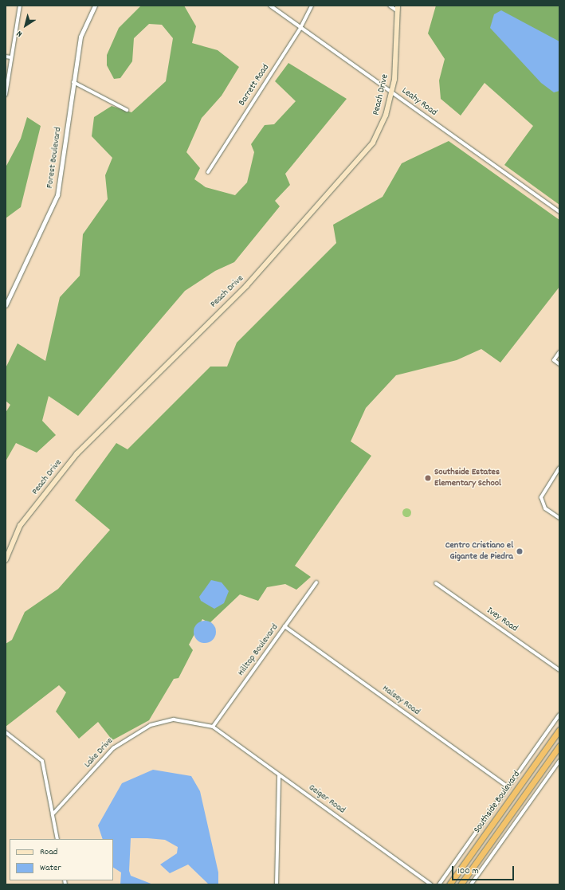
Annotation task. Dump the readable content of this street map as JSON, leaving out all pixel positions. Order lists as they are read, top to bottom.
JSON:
{
  "streets": {
    "highway": ["Southside Boulevard"],
    "main road": ["Peach Drive"],
    "street": [
      "Barrett Road",
      "Leahy Road",
      "Forest Boulevard",
      "Ivey Road",
      "Hilltop Boulevard",
      "Halsey Road",
      "Lake Drive",
      "Geiger Road"
    ]
  },
  "crossings": [
    ["Barrett Road", "Leahy Road"],
    ["Peach Drive", "Leahy Road"],
    ["Hilltop Boulevard", "Halsey Road"],
    ["Hilltop Boulevard", "Lake Drive"],
    ["Hilltop Boulevard", "Geiger Road"],
    ["Lake Drive", "Geiger Road"]
  ],
  "places": ["Southside Estates Elementary School", "Centro Cristiano el Gigante de Piedra"],
  "legend": ["Road", "Water"],
  "scale_bar": "100 m",
  "north": "bottom left"
}
